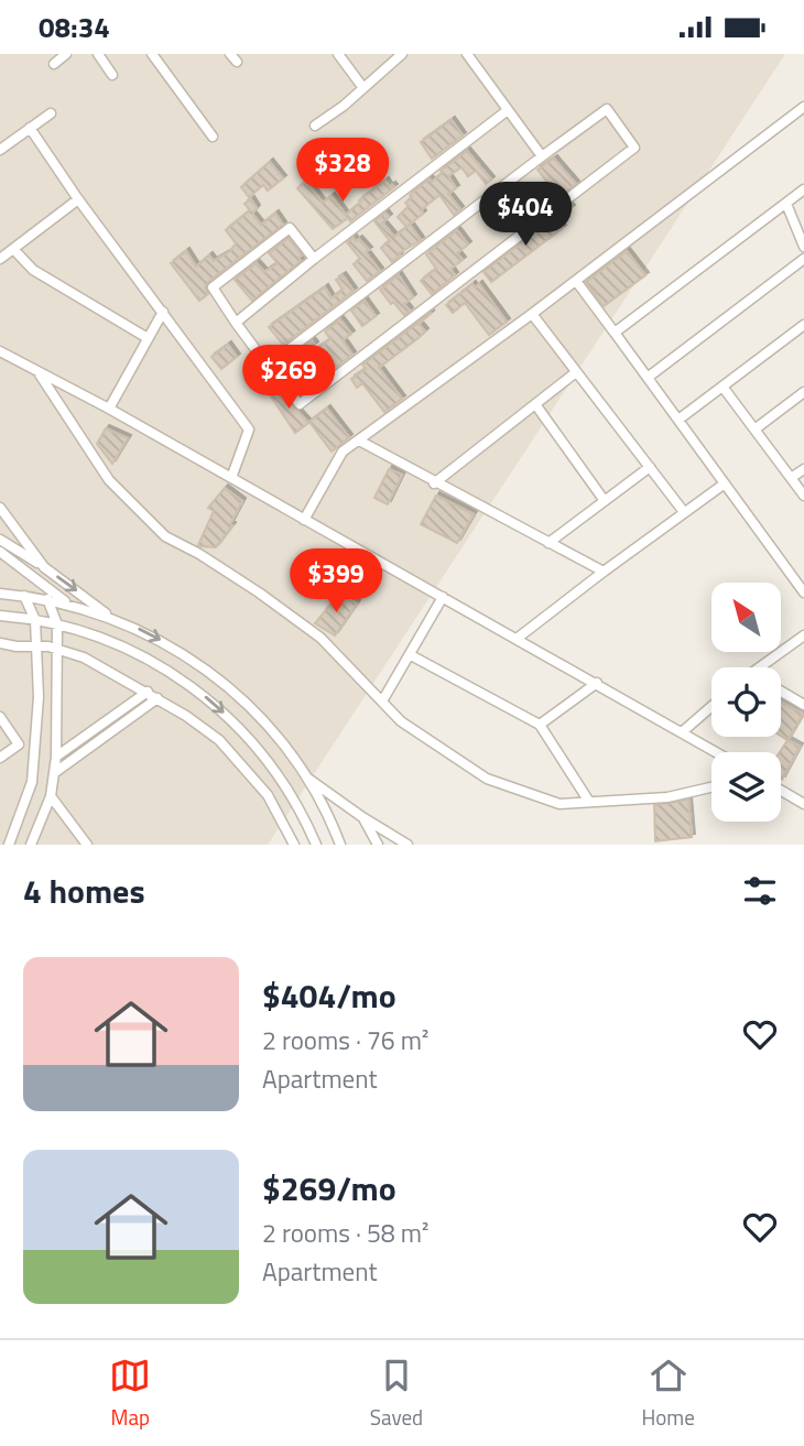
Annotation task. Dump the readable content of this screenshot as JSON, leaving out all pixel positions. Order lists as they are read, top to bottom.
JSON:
{
  "north": "top left",
  "page": {
    "status": "08:34",
    "price": [
      "$328",
      "$404",
      "$269",
      "$399"
    ],
    "heading": "4 homes",
    "list": [
      {
        "name": "$404/mo",
        "note": "2 rooms · 76 m² · Apartment"
      },
      {
        "name": "$269/mo",
        "note": "2 rooms · 58 m² · Apartment"
      }
    ],
    "tabs": ["Map", "Saved", "Home"]
  }
}
